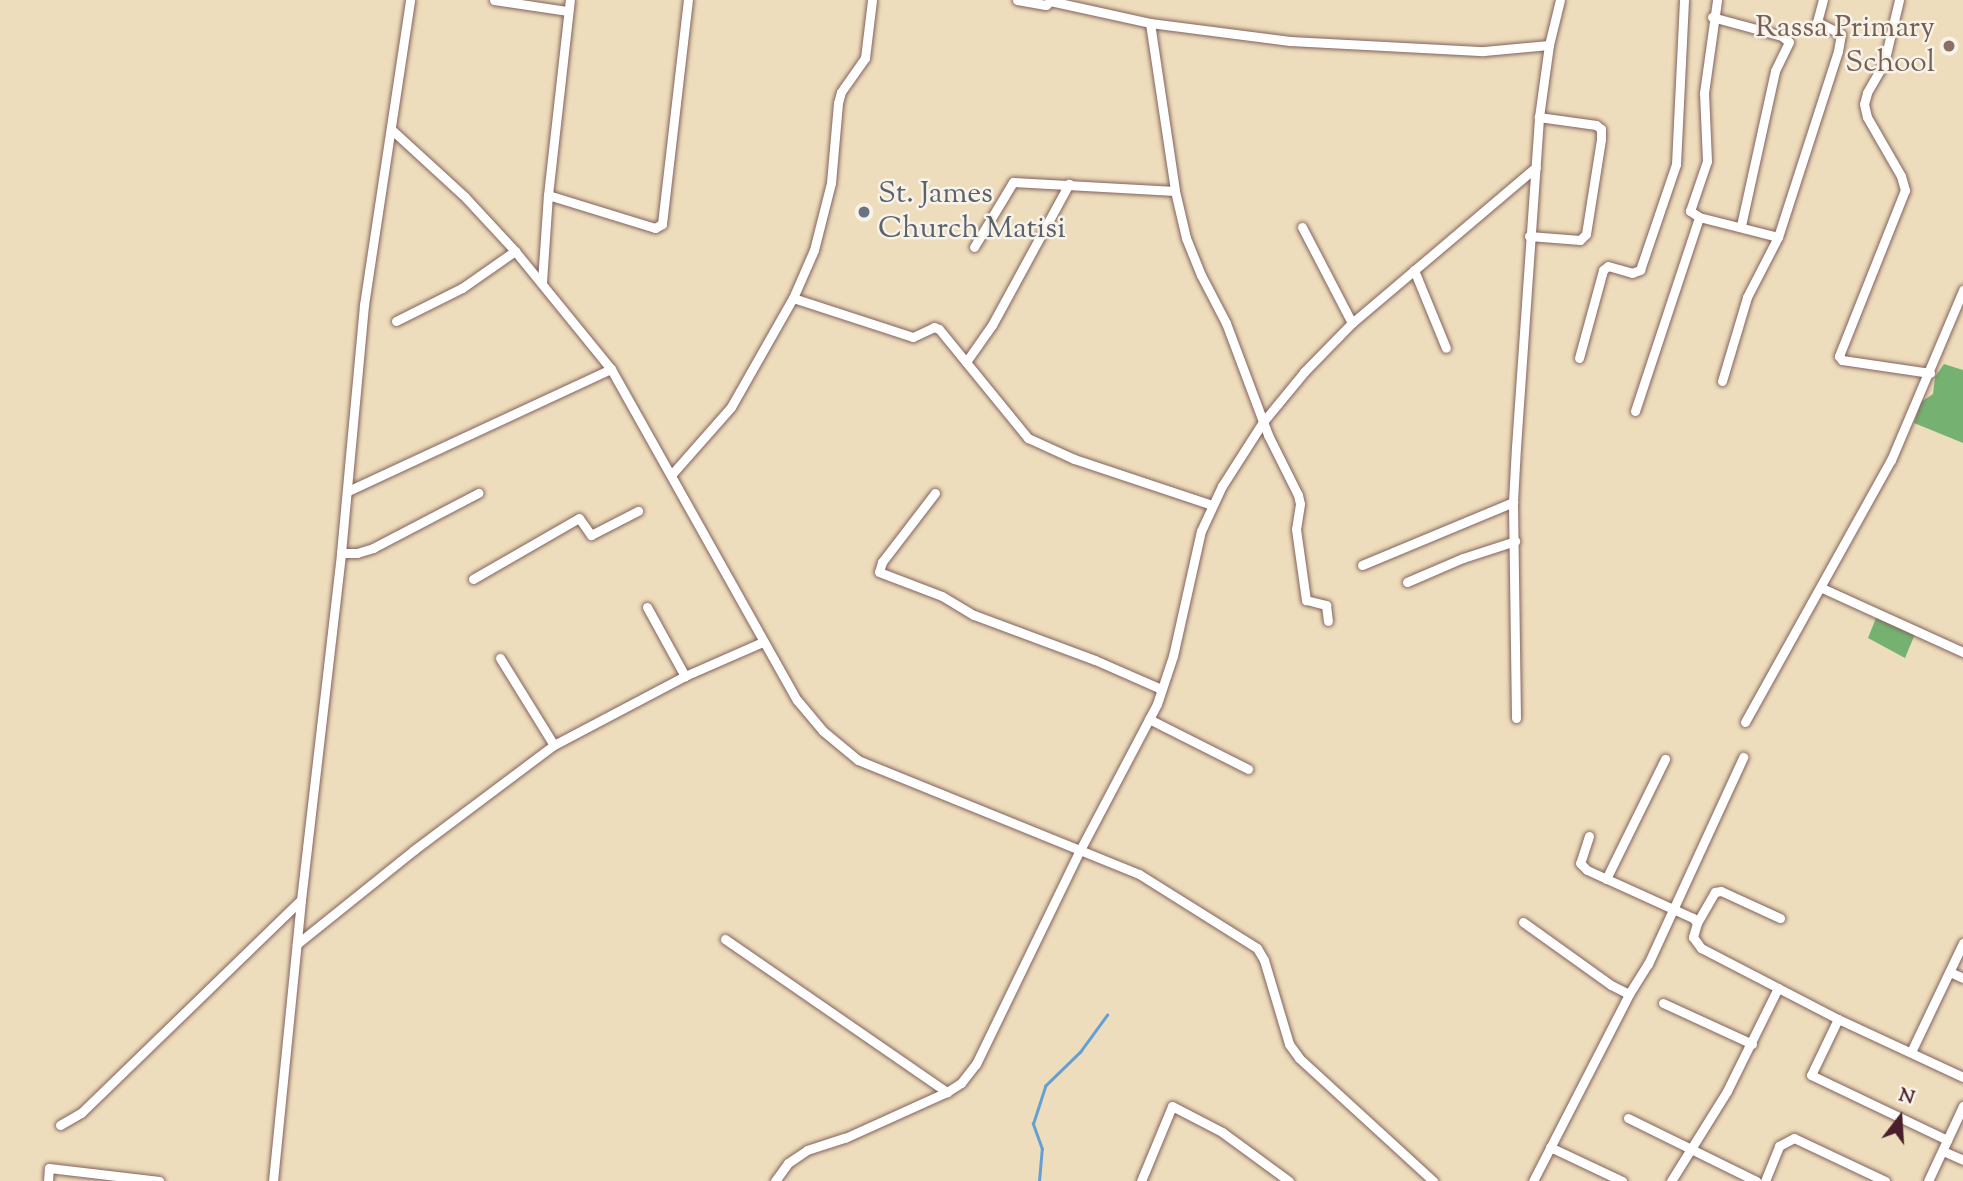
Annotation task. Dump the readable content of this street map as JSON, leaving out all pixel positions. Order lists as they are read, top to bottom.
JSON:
{
  "places": ["Rassa Primary School", "St. James Church Matisi"],
  "north": "top"
}
